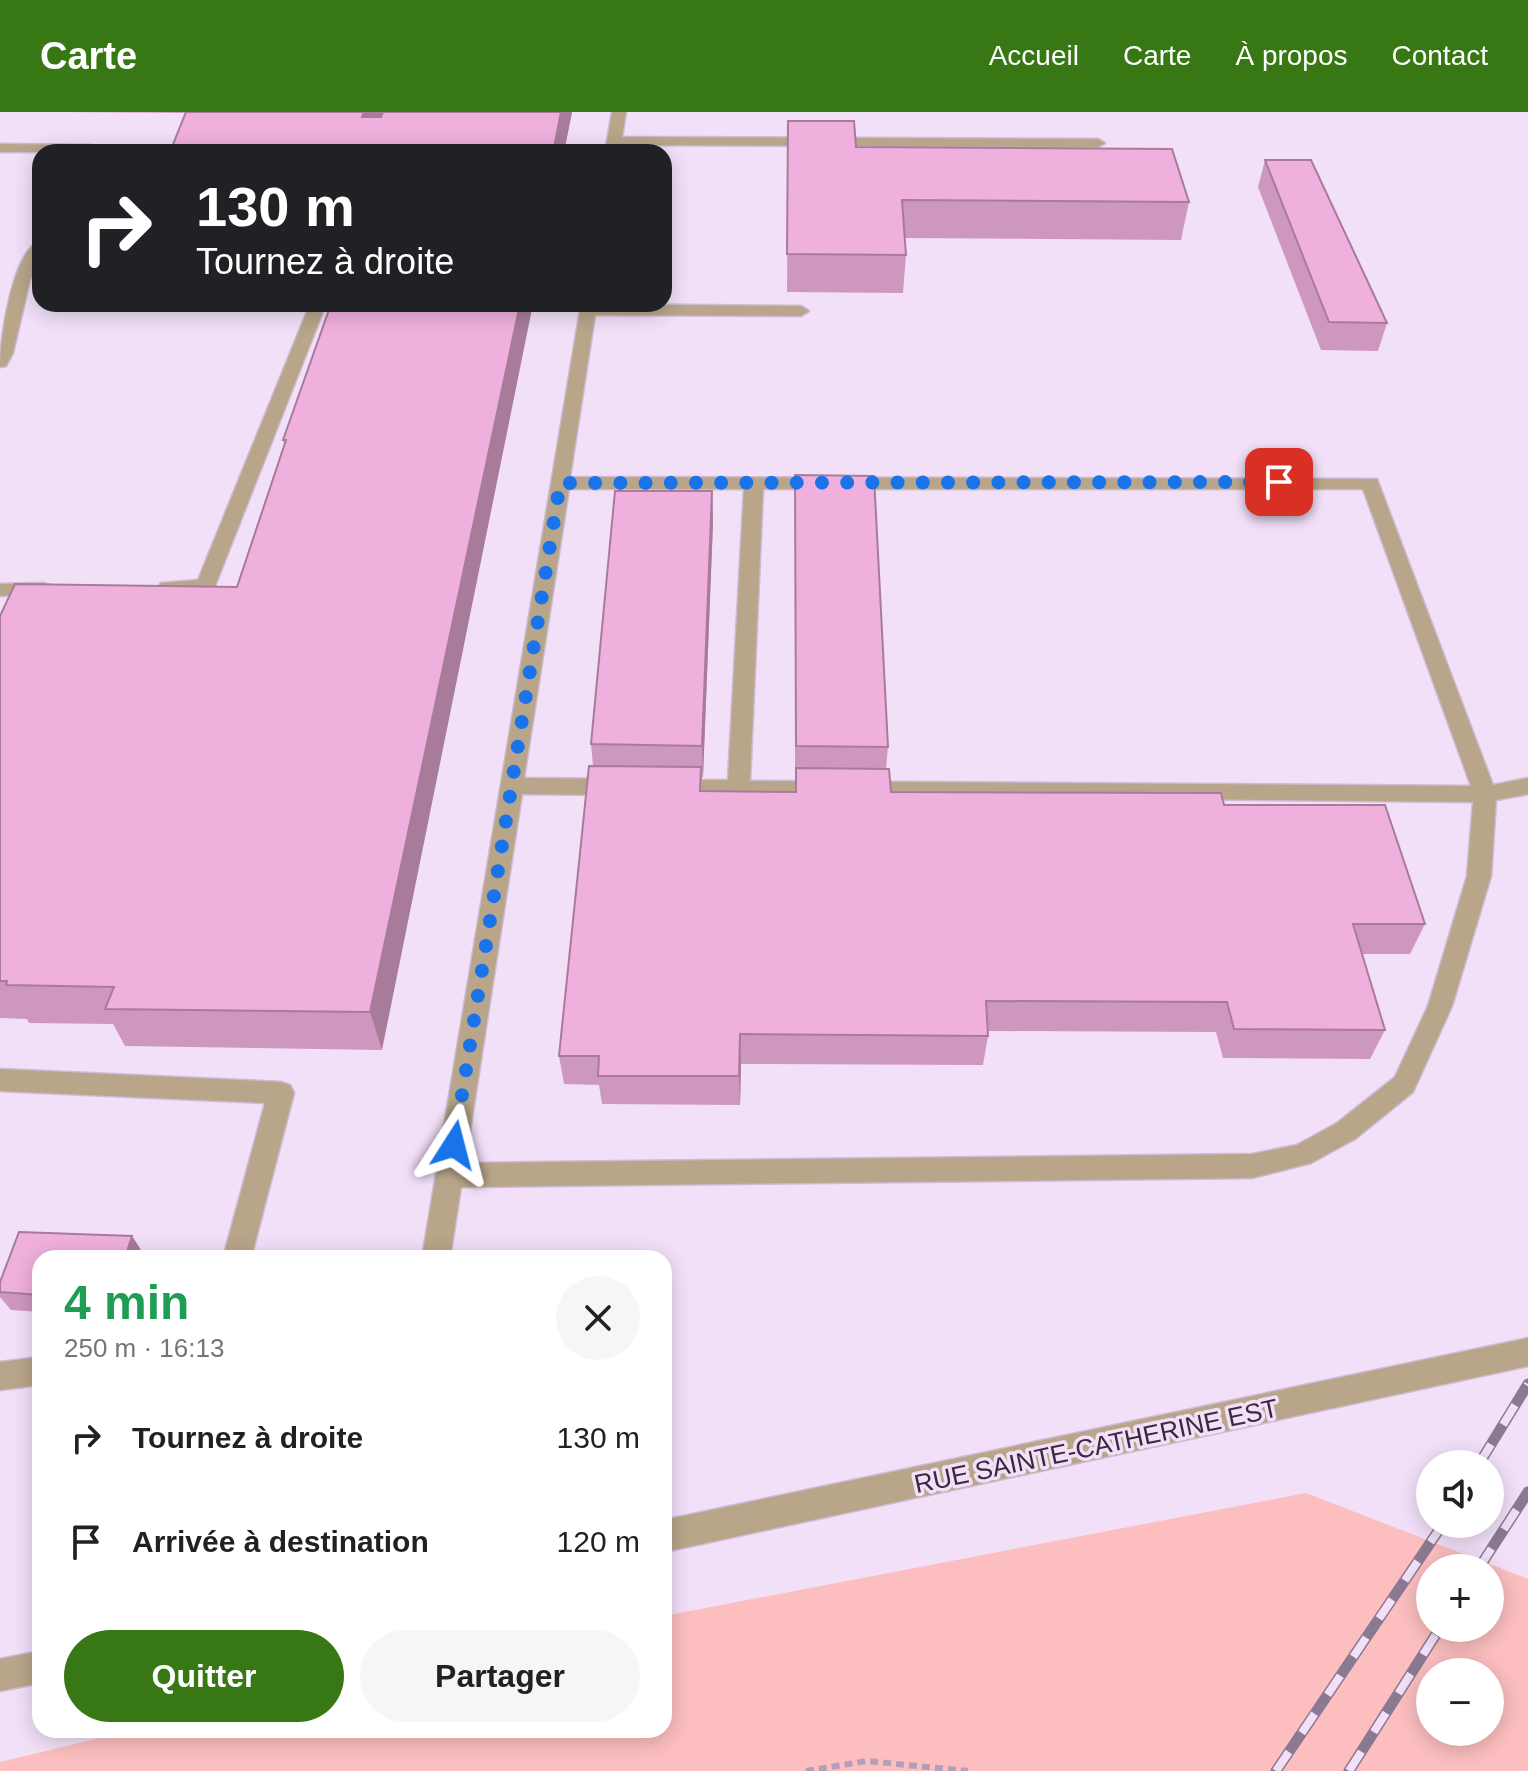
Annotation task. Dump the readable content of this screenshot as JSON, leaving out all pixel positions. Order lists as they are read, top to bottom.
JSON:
{
  "streets": {
    "street": ["RUE SAINTE-CATHERINE EST"]
  },
  "page": {
    "header": "Carte",
    "nav": [
      "Accueil",
      "Carte",
      "À propos",
      "Contact"
    ],
    "turn": ["130 m", "Tournez à droite"],
    "heading": ["4 min", "250 m · 16:13"],
    "list": [
      {
        "name": "Tournez à droite",
        "value": "130 m"
      },
      {
        "name": "Arrivée à destination",
        "value": "120 m"
      }
    ],
    "map_buttons": ["+", "−"],
    "buttons": ["Quitter", "Partager"]
  }
}
